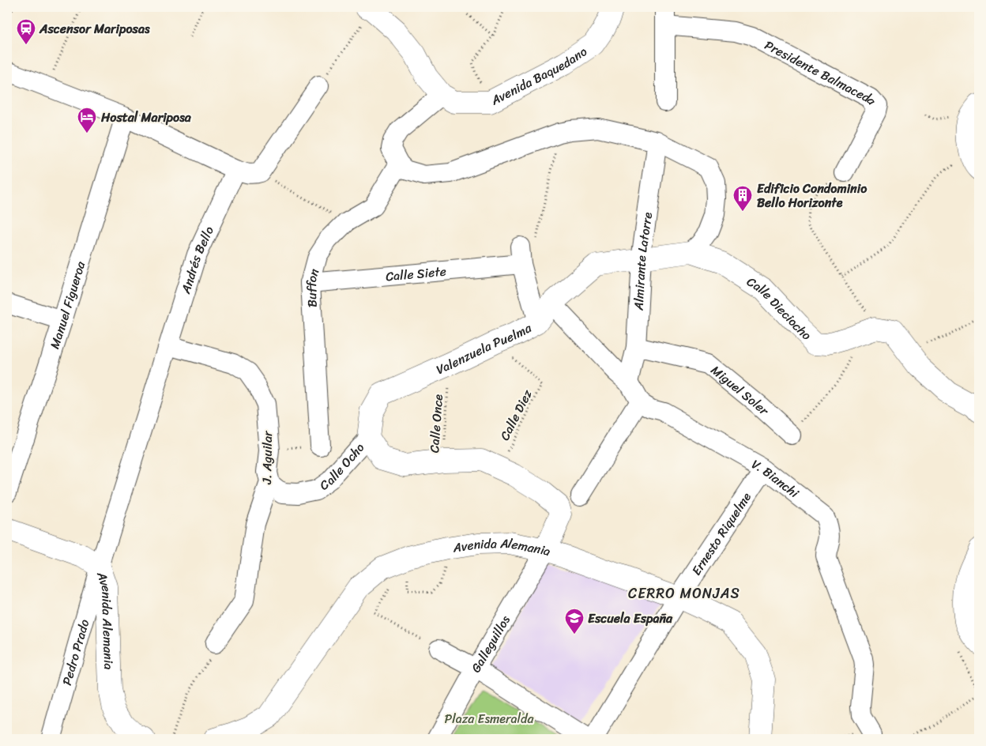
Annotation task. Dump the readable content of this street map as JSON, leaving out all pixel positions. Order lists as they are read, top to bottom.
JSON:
{
  "streets": {
    "street": [
      "Avenida Baquedano",
      "Presidente Balmaceda",
      "Andrés Bello",
      "Almirante Latorre",
      "Calle Siete",
      "Buffon",
      "Manuel Figueroa",
      "Calle Dieciocho",
      "Valenzuela Puelma",
      "Miguel Soler",
      "J. Aguilar",
      "Calle Ocho",
      "V. Bianchi",
      "Ernesto Riquelme",
      "Avenida Alemania",
      "Galleguillos",
      "Pedro Prado"
    ],
    "path": ["Calle Diez", "Calle Once"]
  },
  "crossings": [
    ["Andrés Bello", "J. Aguilar"],
    ["Andrés Bello", "Avenida Alemania"],
    ["Andrés Bello", "Pedro Prado"],
    ["Almirante Latorre", "Valenzuela Puelma"],
    ["Almirante Latorre", "Miguel Soler"],
    ["Calle Siete", "Buffon"],
    ["Calle Dieciocho", "Valenzuela Puelma"],
    ["Valenzuela Puelma", "Calle Diez"],
    ["Valenzuela Puelma", "Calle Once"],
    ["Valenzuela Puelma", "Calle Ocho"],
    ["J. Aguilar", "Calle Ocho"],
    ["V. Bianchi", "Ernesto Riquelme"],
    ["Ernesto Riquelme", "Avenida Alemania"],
    ["Avenida Alemania", "Galleguillos"],
    ["Avenida Alemania", "Pedro Prado"]
  ],
  "districts": ["CERRO MONJAS"],
  "parks": ["Plaza Esmeralda"],
  "places": {
    "station": ["Ascensor Mariposas"],
    "hotel": ["Hostal Mariposa"],
    "building": ["Edificio Condominio Bello Horizonte"],
    "school or university": ["Escuela España"]
  }
}
